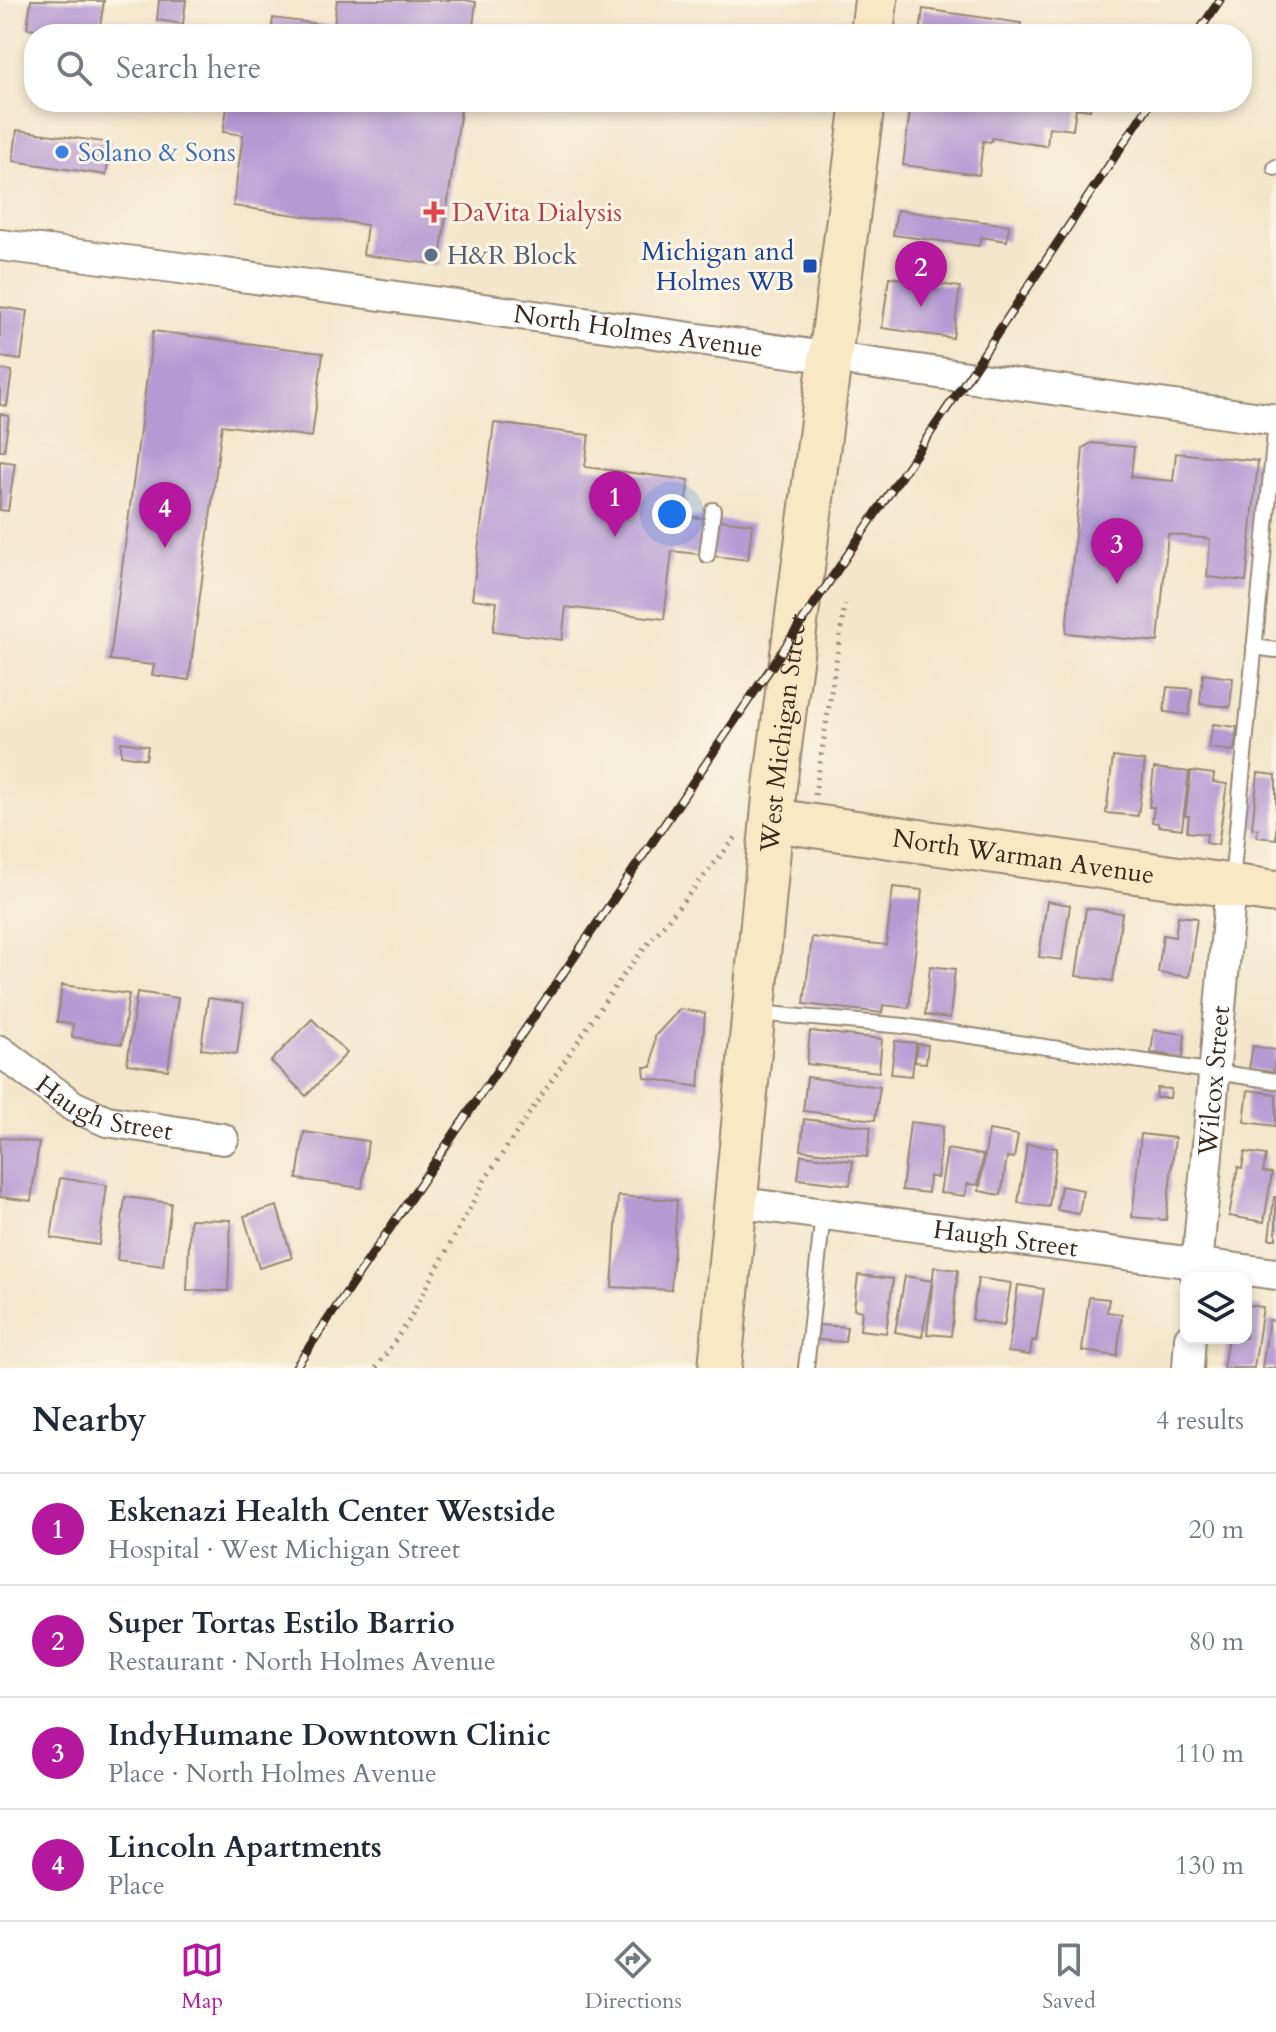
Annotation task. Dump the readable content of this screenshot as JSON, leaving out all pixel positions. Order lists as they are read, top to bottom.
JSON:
{
  "streets": {
    "main road": ["West Michigan Street", "North Warman Avenue"],
    "street": ["North Holmes Avenue", "Wilcox Street", "Haugh Street"]
  },
  "crossings": [
    ["North Holmes Avenue", "West Michigan Street"],
    ["West Michigan Street", "North Warman Avenue"],
    ["West Michigan Street", "Haugh Street"],
    ["North Warman Avenue", "Wilcox Street"],
    ["Wilcox Street", "Haugh Street"]
  ],
  "places": {
    "other": ["Solano & Sons", "H&R Block"],
    "health": ["DaVita Dialysis"],
    "transit": ["Michigan and Holmes WB"]
  },
  "page": {
    "search": "Search here",
    "pins": [
      "2",
      "1",
      "4",
      "3"
    ],
    "heading": ["Nearby", "4 results"],
    "list": [
      {
        "mark": "1",
        "name": "Eskenazi Health Center Westside",
        "note": "Hospital · West Michigan Street",
        "value": "20 m"
      },
      {
        "mark": "2",
        "name": "Super Tortas Estilo Barrio",
        "note": "Restaurant · North Holmes Avenue",
        "value": "80 m"
      },
      {
        "mark": "3",
        "name": "IndyHumane Downtown Clinic",
        "note": "Place · North Holmes Avenue",
        "value": "110 m"
      },
      {
        "mark": "4",
        "name": "Lincoln Apartments",
        "note": "Place",
        "value": "130 m"
      }
    ],
    "nav": ["Map", "Directions", "Saved"]
  }
}
